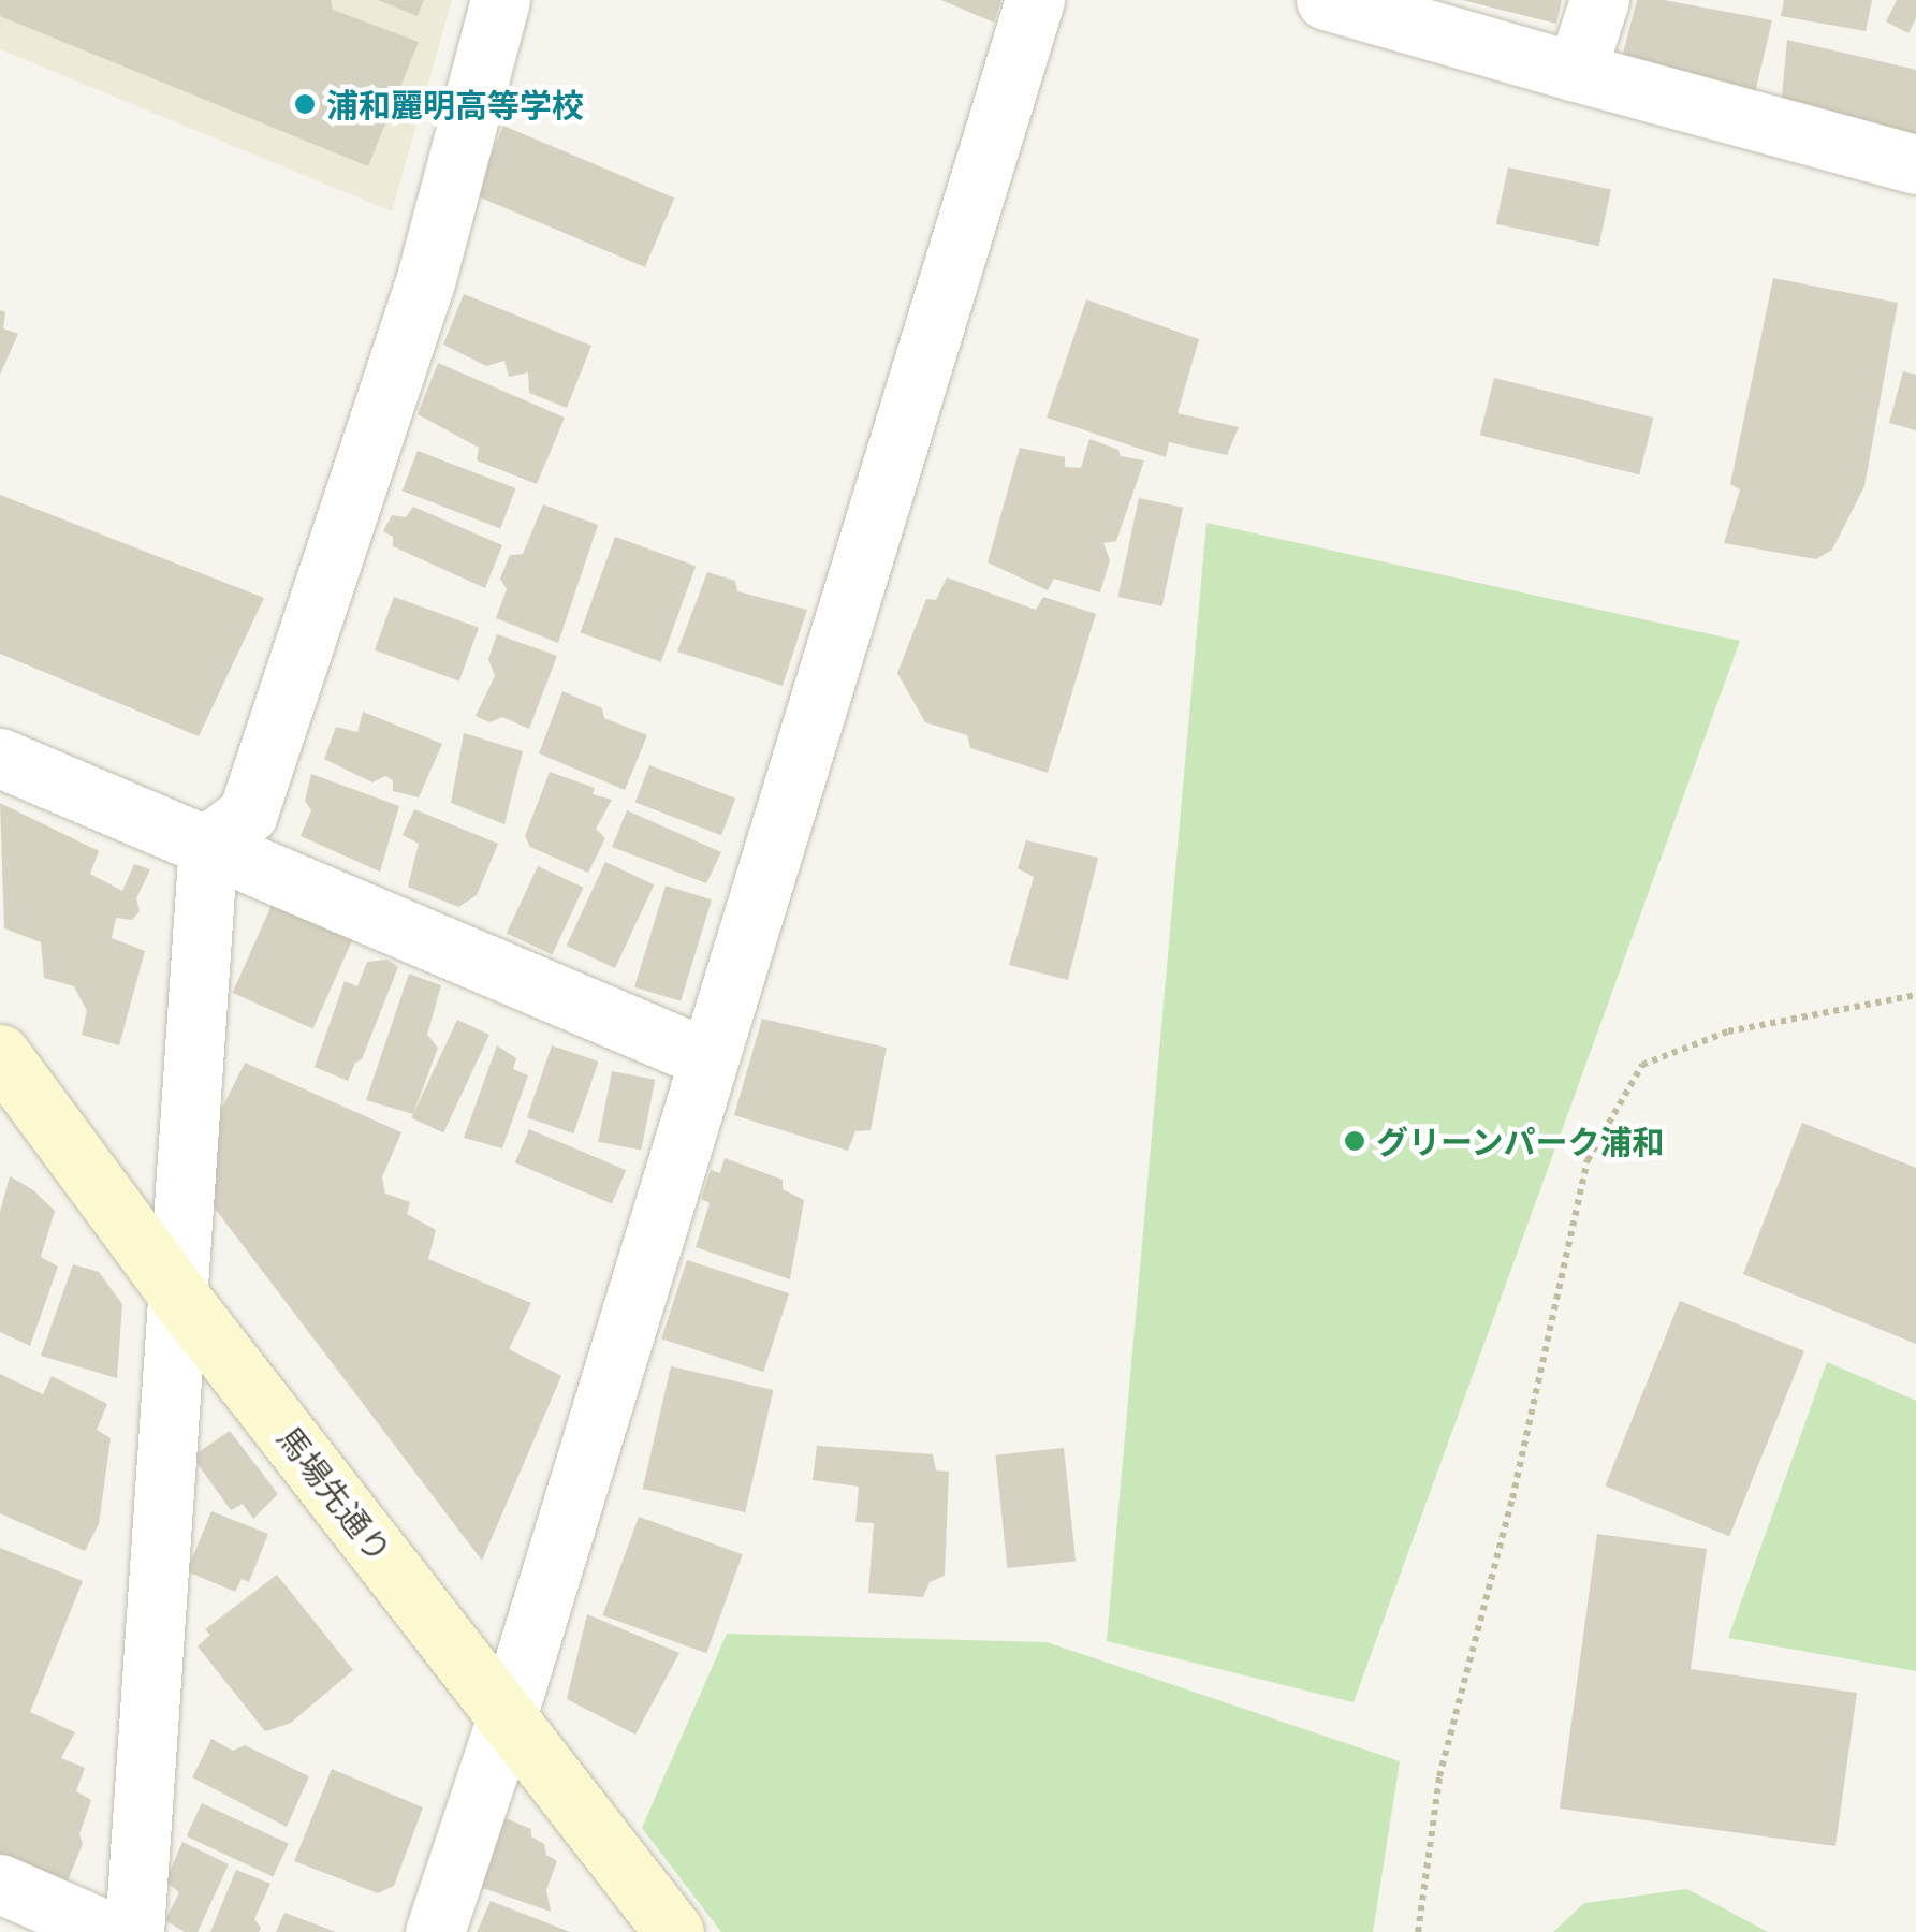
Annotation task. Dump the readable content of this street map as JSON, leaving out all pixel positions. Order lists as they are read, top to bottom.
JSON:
{
  "streets": {
    "street": ["馬場先通り"]
  },
  "places": ["浦和麗明高等学校", "グリーンパーク浦和"]
}
